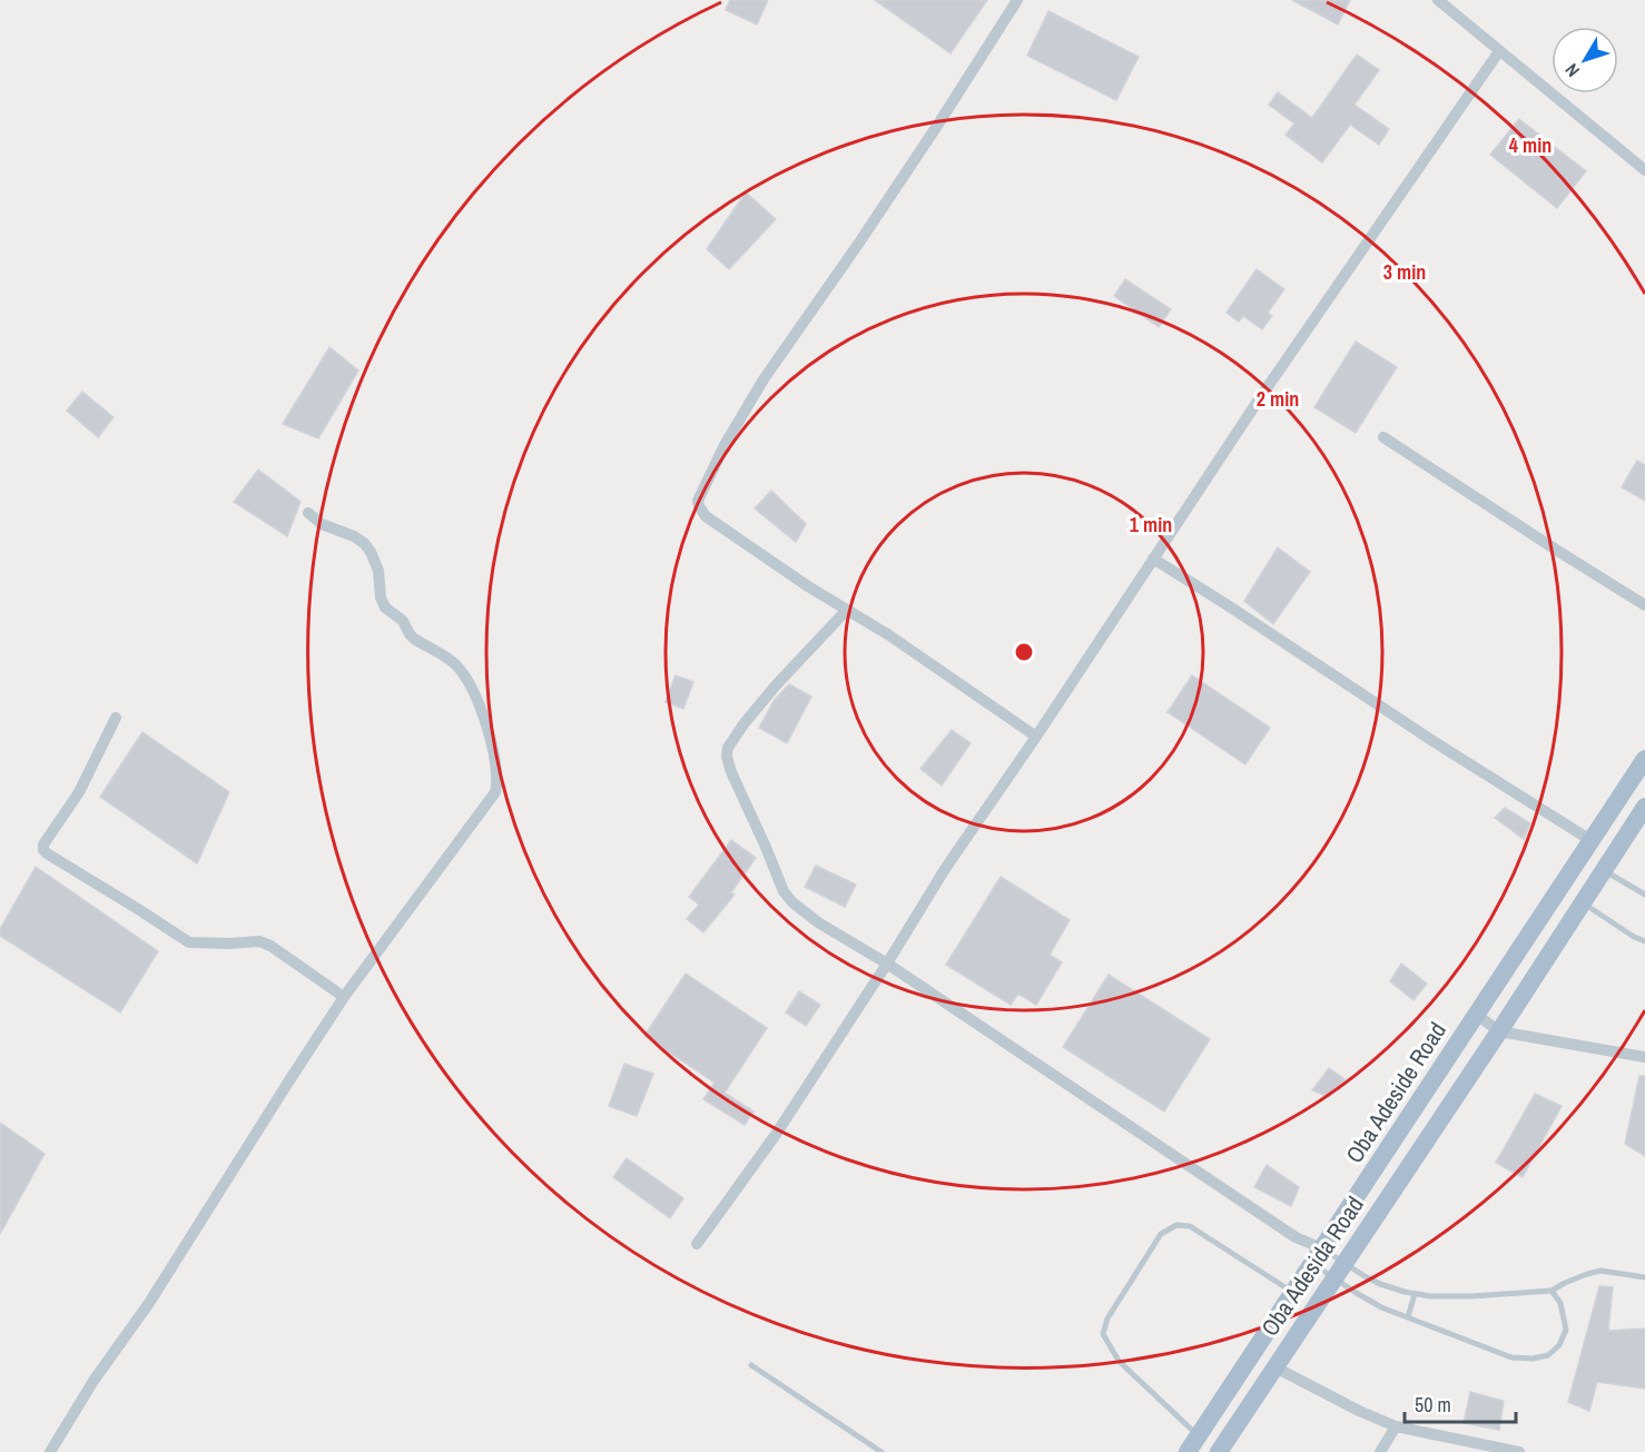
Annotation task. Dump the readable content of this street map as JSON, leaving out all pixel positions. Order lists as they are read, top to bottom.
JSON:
{
  "streets": {
    "main road": ["Oba Adeside Road", "Oba Adesida Road"]
  },
  "scale_bar": "50 m",
  "north": "bottom left",
  "rings": [
    "4 min",
    "3 min",
    "2 min",
    "1 min"
  ]
}
